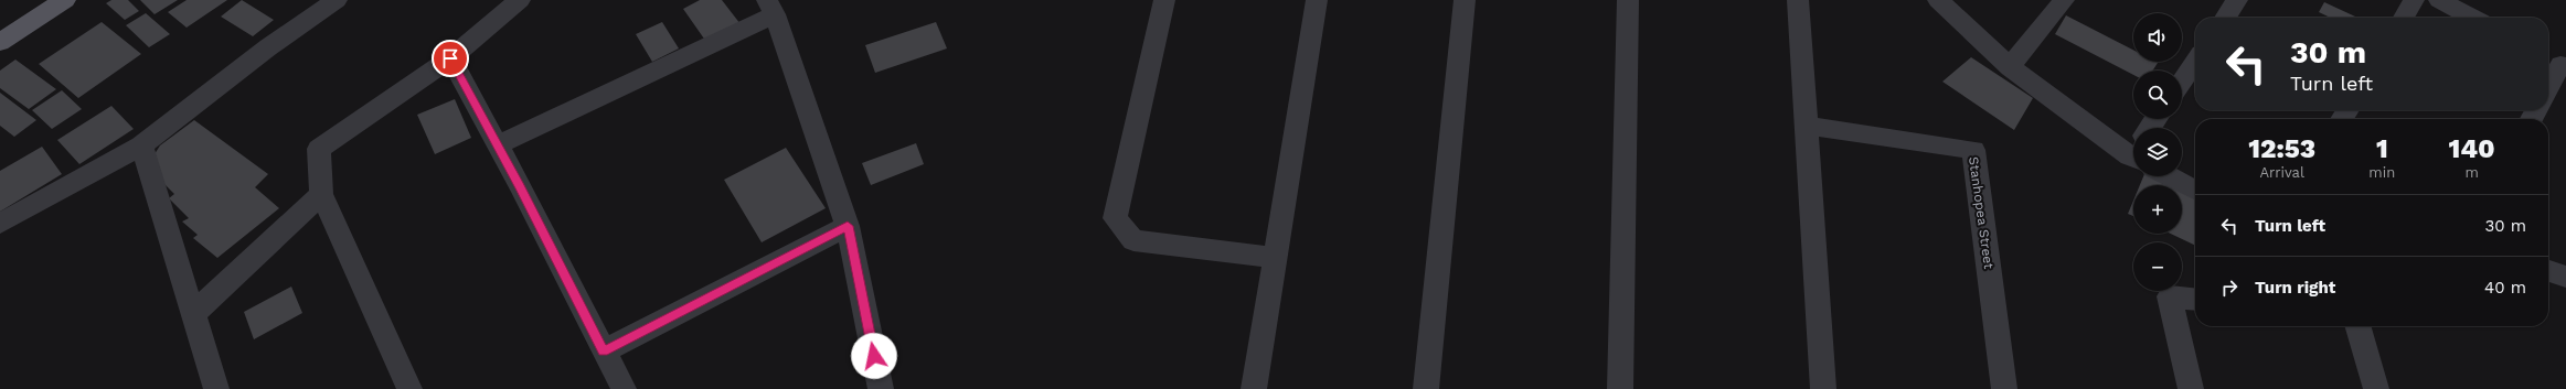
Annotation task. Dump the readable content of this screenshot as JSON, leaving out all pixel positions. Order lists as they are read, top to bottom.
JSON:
{
  "streets": {
    "street": ["Stanhopea Street"]
  },
  "page": {
    "map_buttons": ["+", "−"],
    "turn": ["30 m", "Turn left"],
    "eta": [
      "12:53",
      "Arrival",
      "1",
      "min",
      "140",
      "m"
    ],
    "list": [
      {
        "name": "Turn left",
        "value": "30 m"
      },
      {
        "name": "Turn right",
        "value": "40 m"
      }
    ]
  }
}
